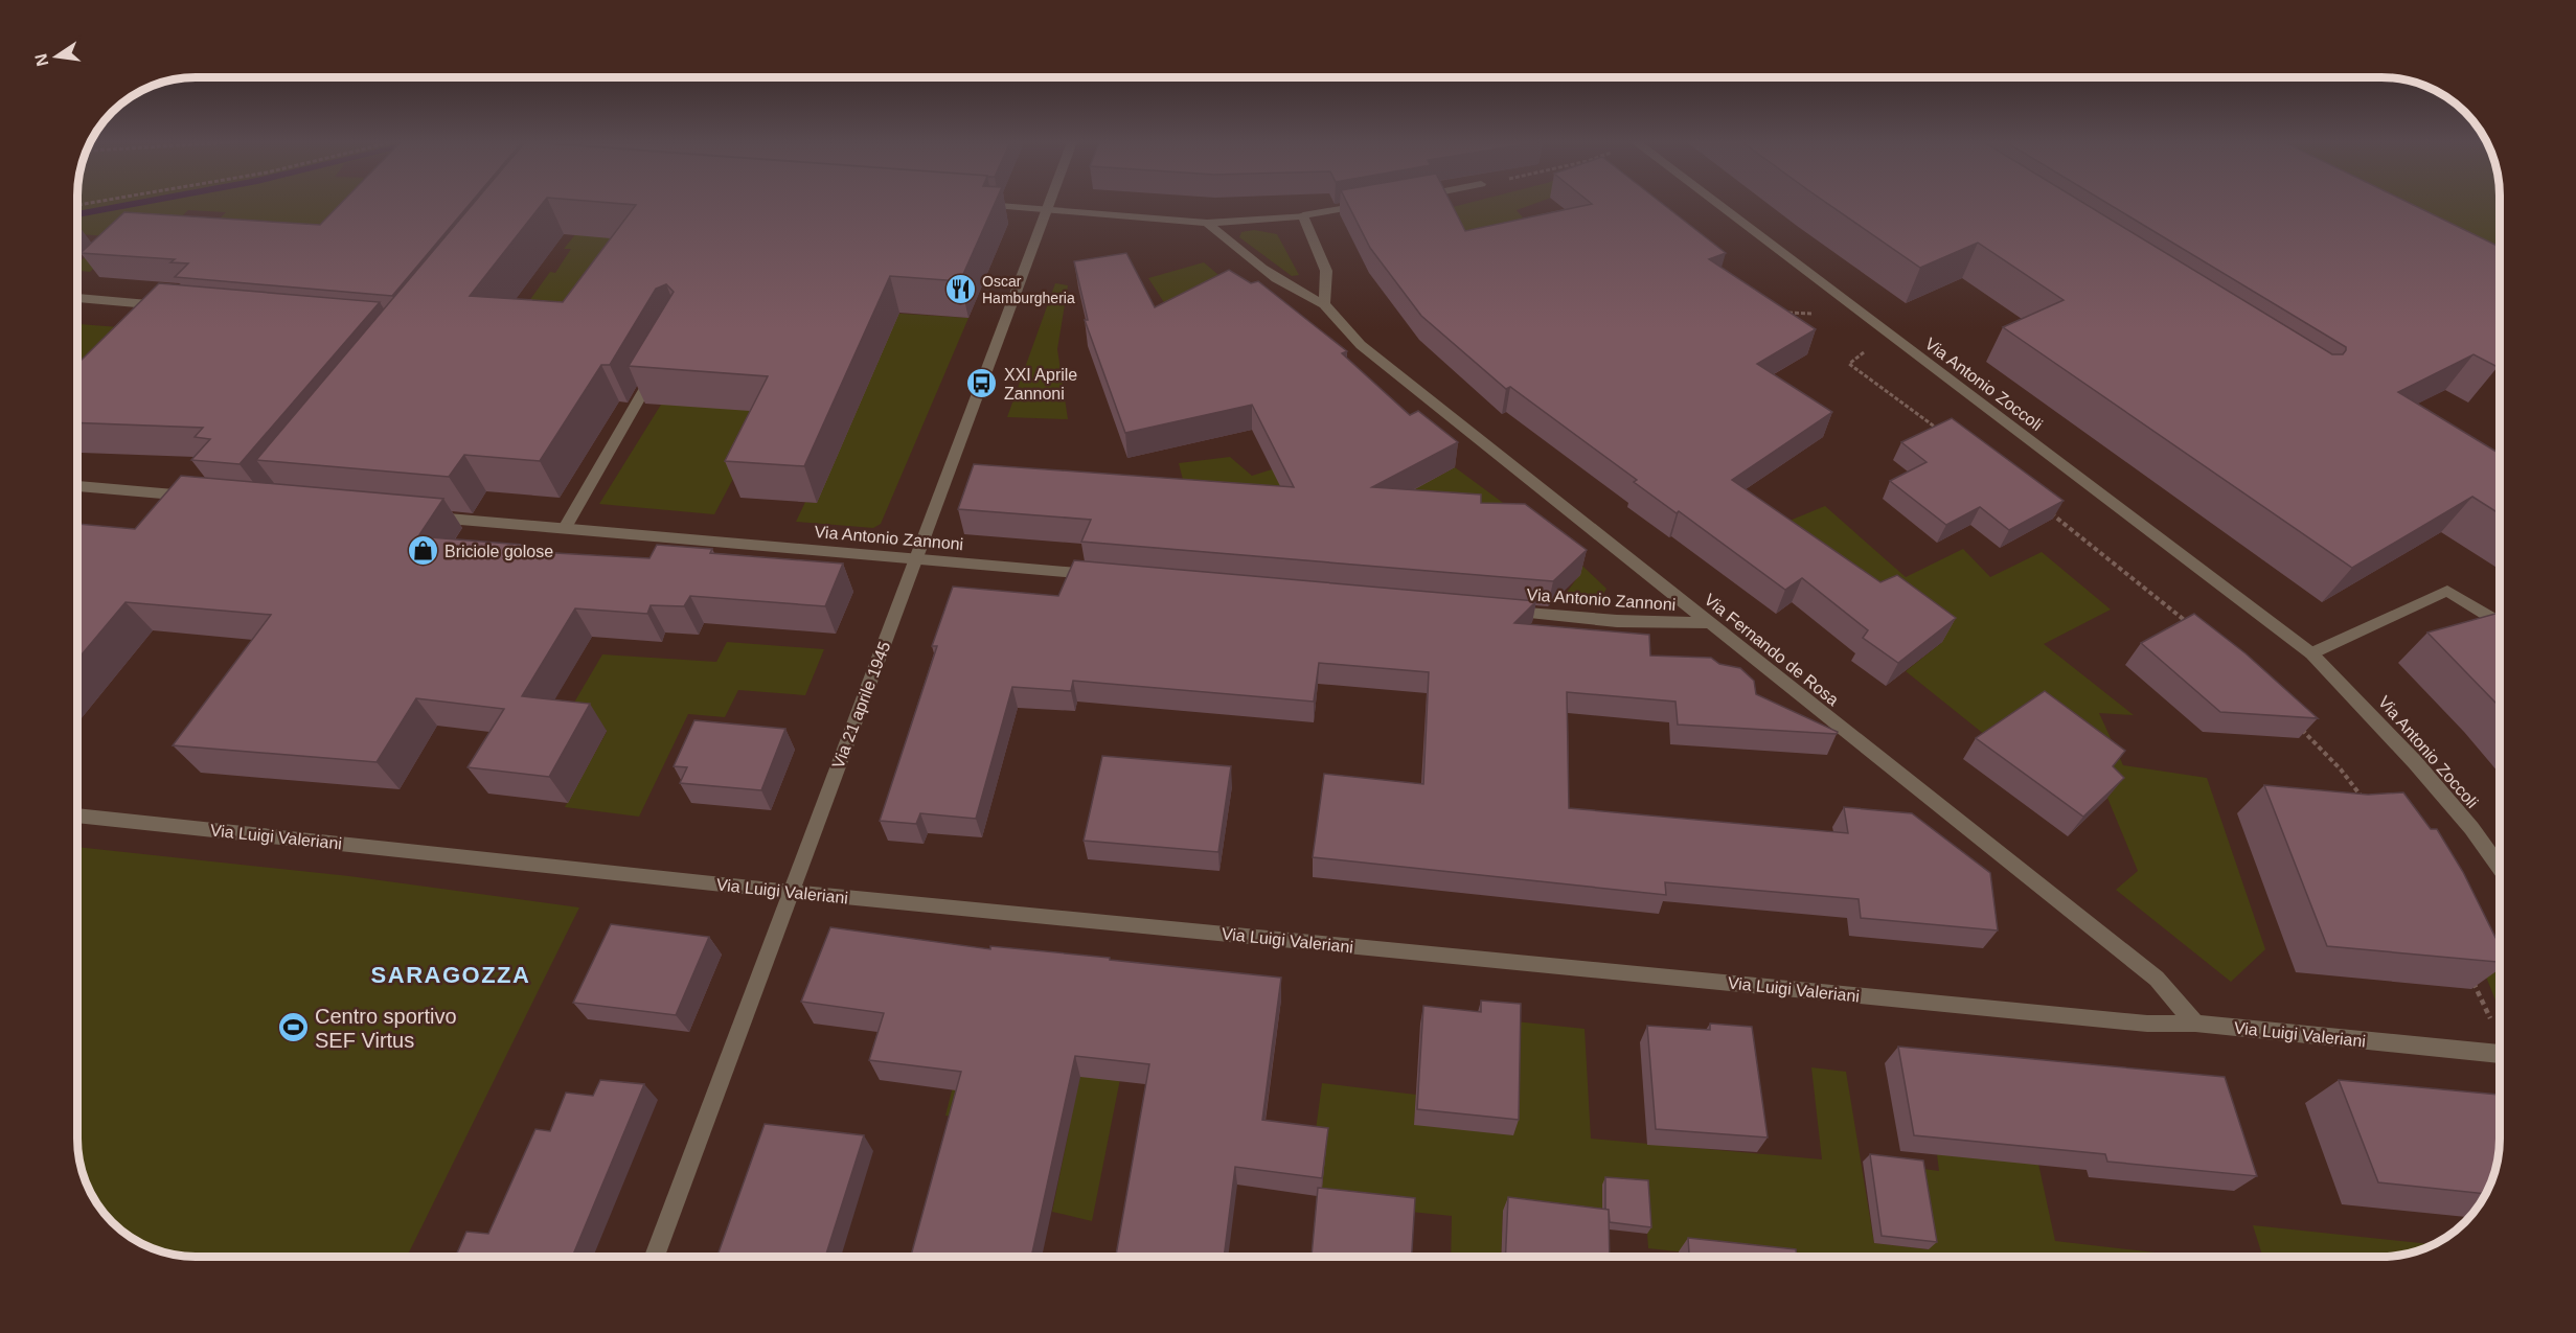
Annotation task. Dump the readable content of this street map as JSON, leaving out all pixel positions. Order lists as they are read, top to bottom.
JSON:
{
  "streets": {
    "street": [
      "Via Antonio Zoccoli",
      "Via Antonio Zannoni",
      "Via Fernando de Rosa",
      "Via 21 aprile 1945",
      "Via Luigi Valeriani"
    ]
  },
  "crossings": [
    ["Via Antonio Zannoni", "Via Fernando de Rosa"],
    ["Via Antonio Zannoni", "Via 21 aprile 1945"],
    ["Via Fernando de Rosa", "Via Luigi Valeriani"],
    ["Via 21 aprile 1945", "Via Luigi Valeriani"]
  ],
  "districts": ["SARAGOZZA"],
  "places": {
    "restaurant": ["Oscar Hamburgheria"],
    "bus stop": ["XXI Aprile Zannoni"],
    "shop": ["Briciole golose"],
    "sports": ["Centro sportivo SEF Virtus"]
  },
  "north": "left"
}
